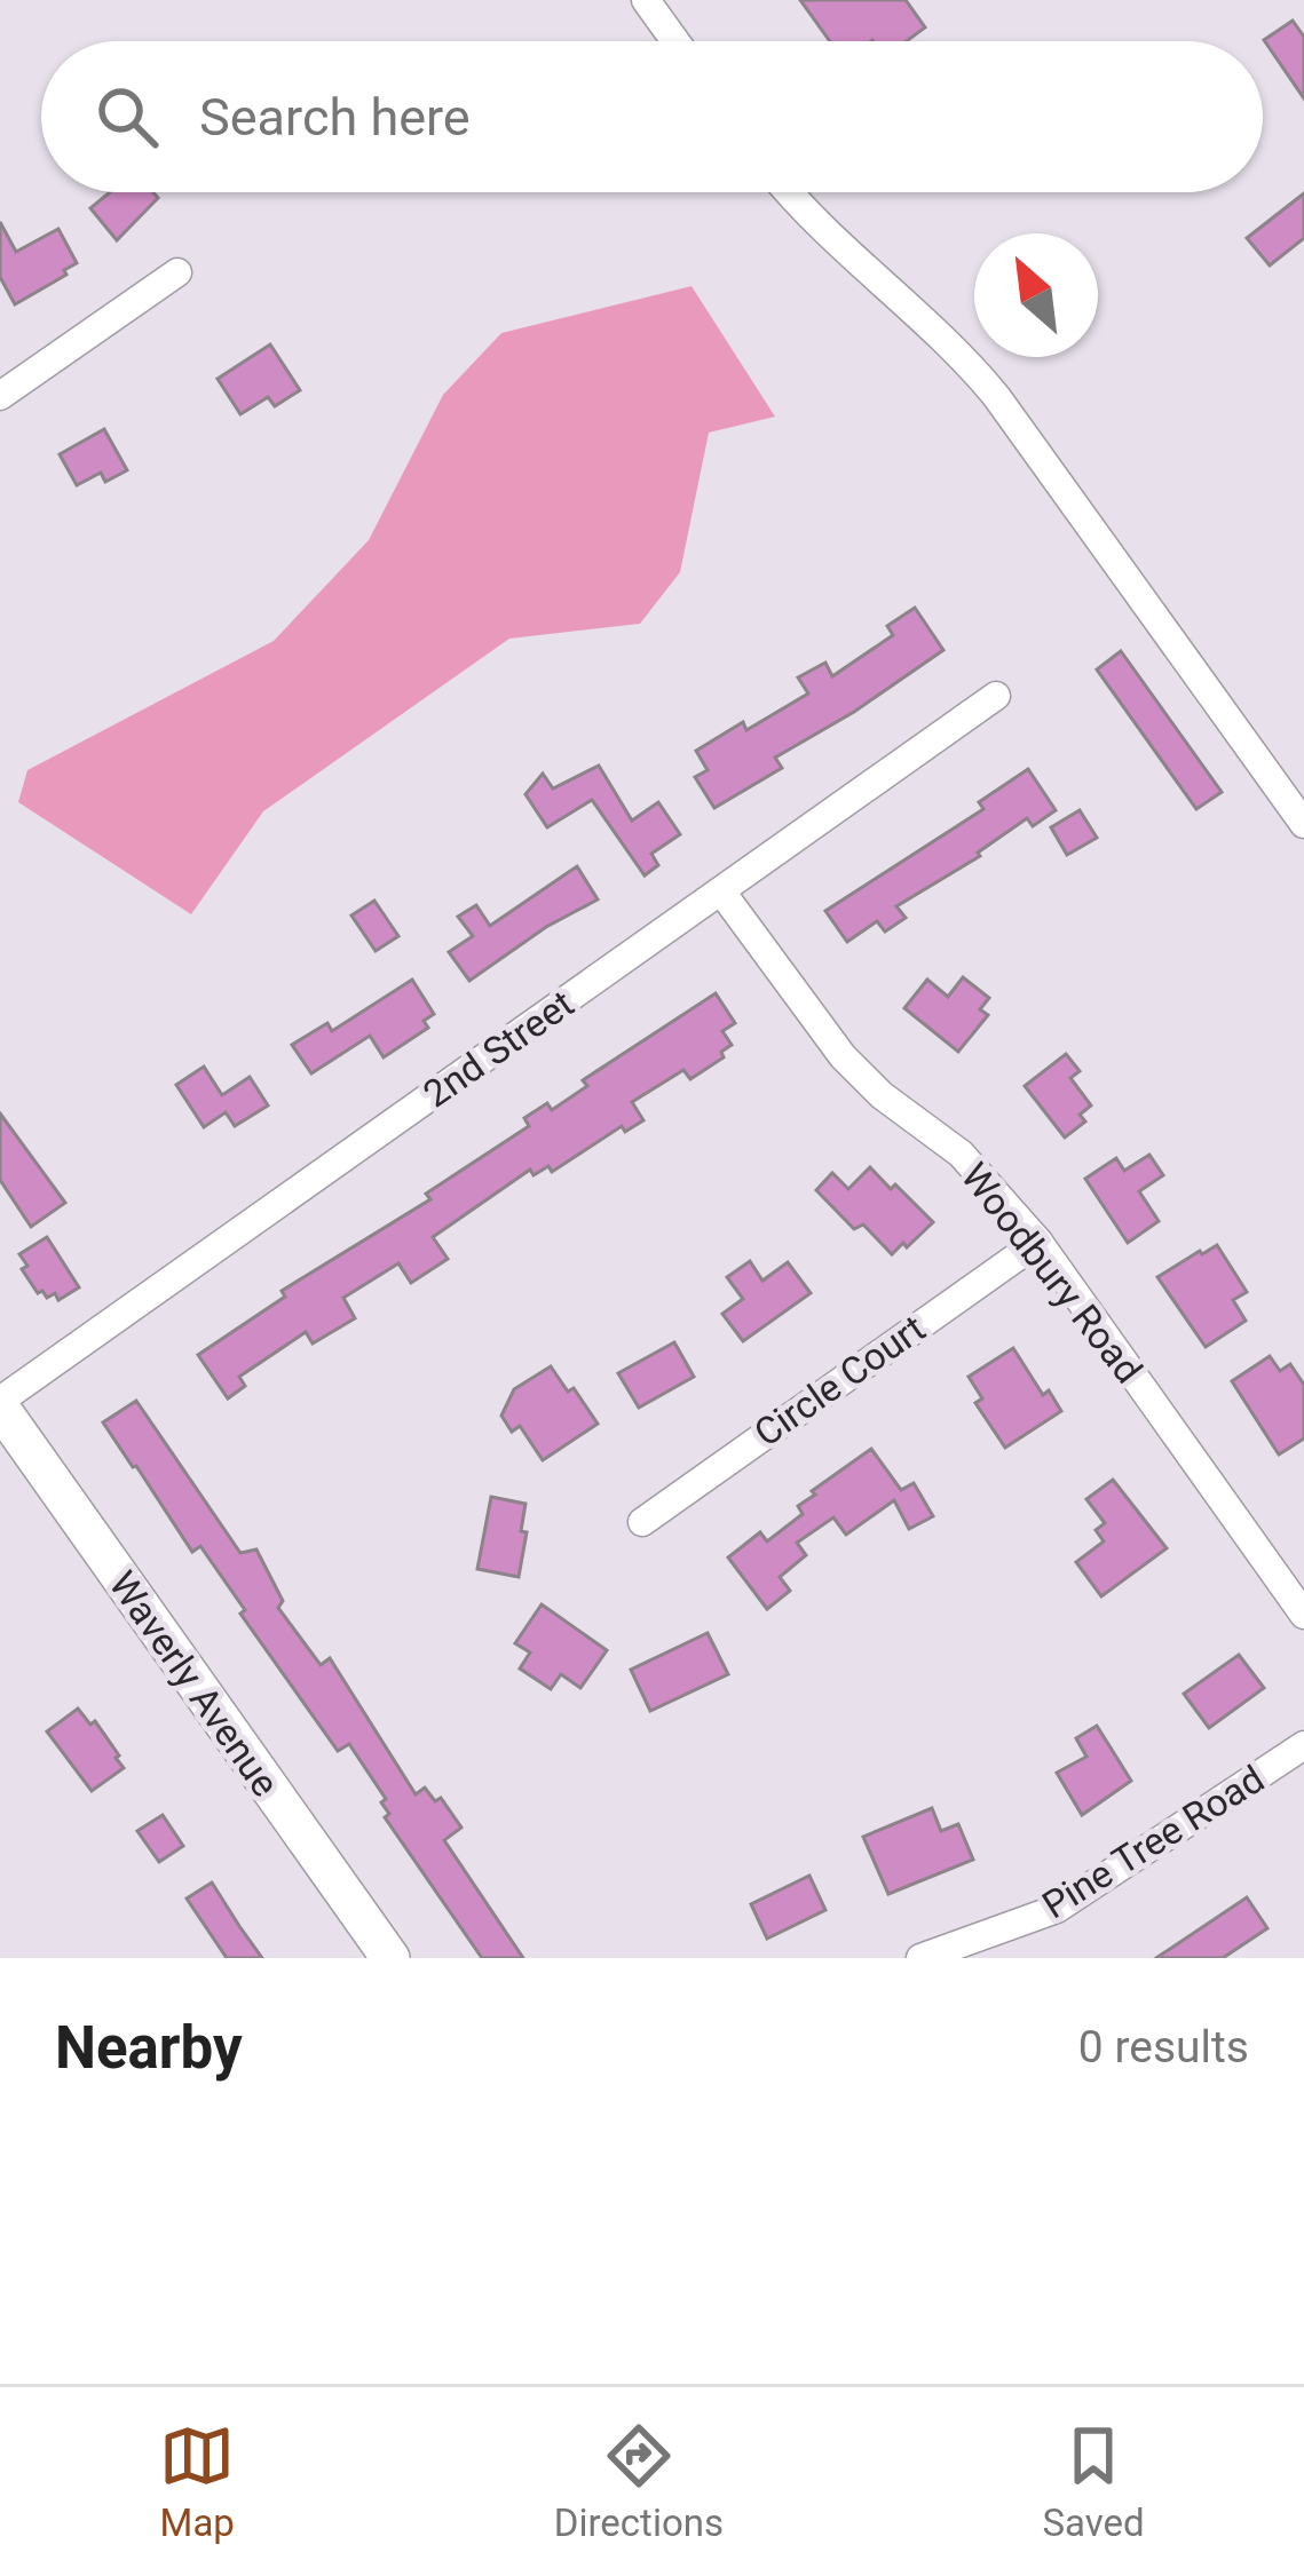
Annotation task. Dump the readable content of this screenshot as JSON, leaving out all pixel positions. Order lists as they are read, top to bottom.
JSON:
{
  "streets": {
    "street": [
      "2nd Street",
      "Woodbury Road",
      "Circle Court",
      "Waverly Avenue",
      "Pine Tree Road"
    ]
  },
  "crossings": [
    ["2nd Street", "Woodbury Road"],
    ["2nd Street", "Waverly Avenue"],
    ["Woodbury Road", "Circle Court"]
  ],
  "north": "top left",
  "page": {
    "search": "Search here",
    "heading": ["Nearby", "0 results"],
    "nav": ["Map", "Directions", "Saved"]
  }
}
